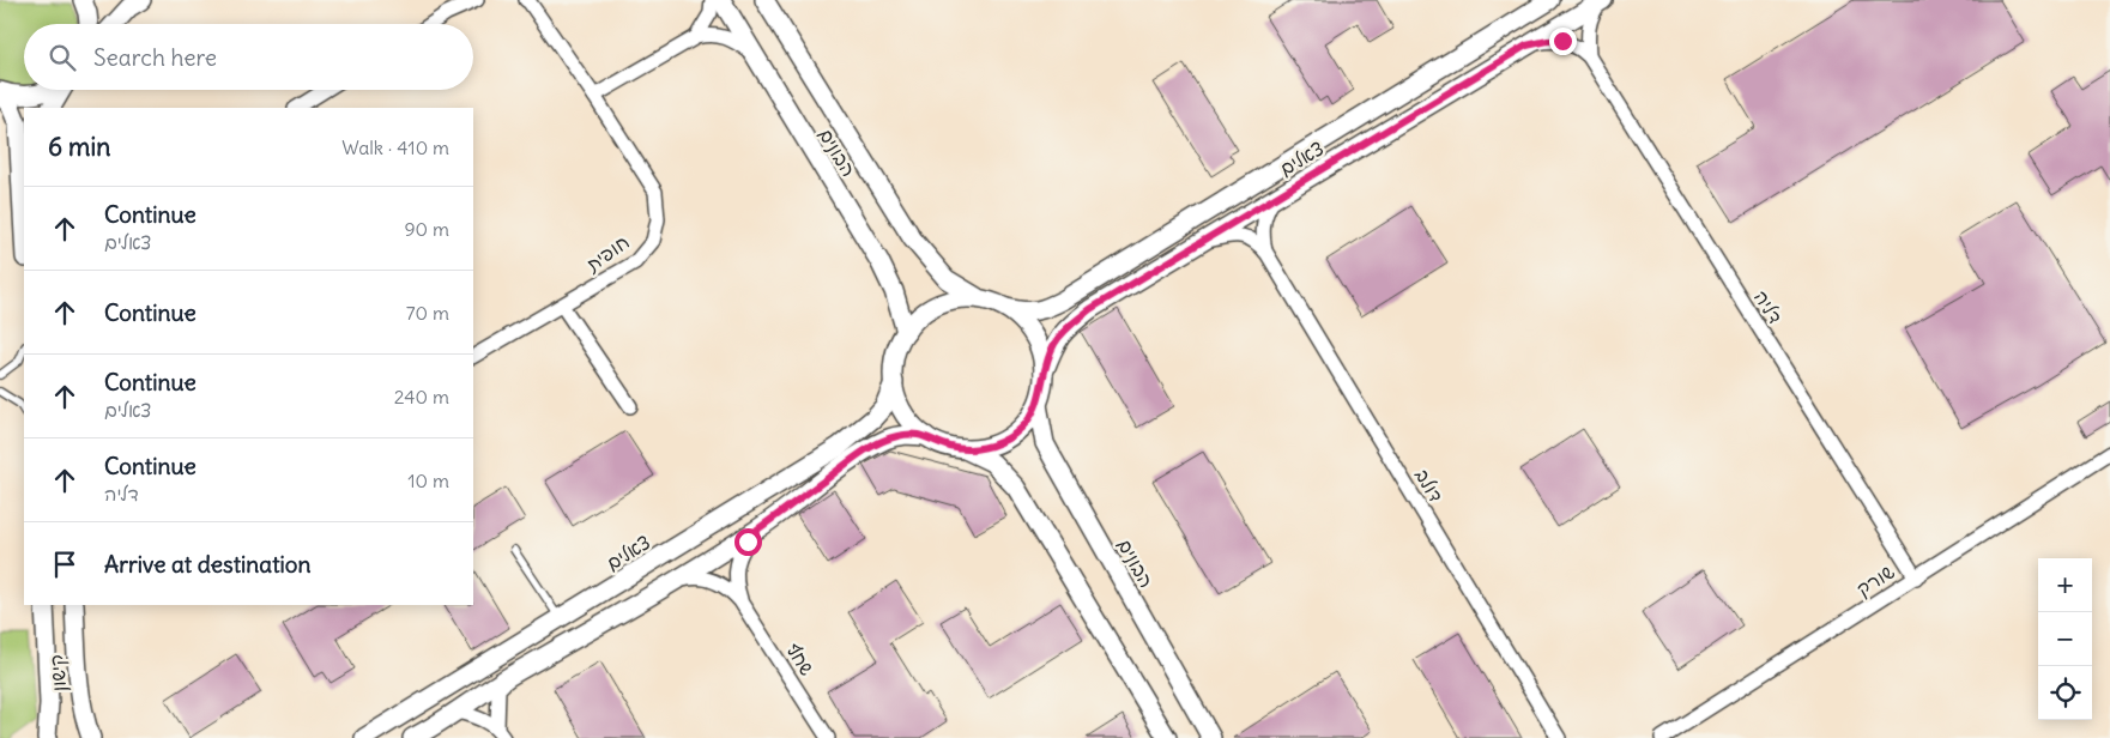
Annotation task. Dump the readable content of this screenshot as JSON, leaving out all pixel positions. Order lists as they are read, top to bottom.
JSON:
{
  "streets": {
    "street": [
      "הבונים",
      "צאלים",
      "חופית",
      "דליה",
      "דולב",
      "שורק",
      "שחף",
      "קישון"
    ]
  },
  "crossings": [
    ["הבונים", "צאלים"],
    ["צאלים", "דליה"],
    ["צאלים", "דולב"],
    ["דליה", "שורק"]
  ],
  "page": {
    "search": "Search here",
    "heading": ["6 min", "Walk · 410 m"],
    "list": [
      ["Continue", "צאלים", "90 m"],
      ["Continue", "70 m"],
      ["Continue", "צאלים", "240 m"],
      ["Continue", "דליה", "10 m"],
      "Arrive at destination"
    ],
    "map_buttons": ["+", "−"]
  }
}
